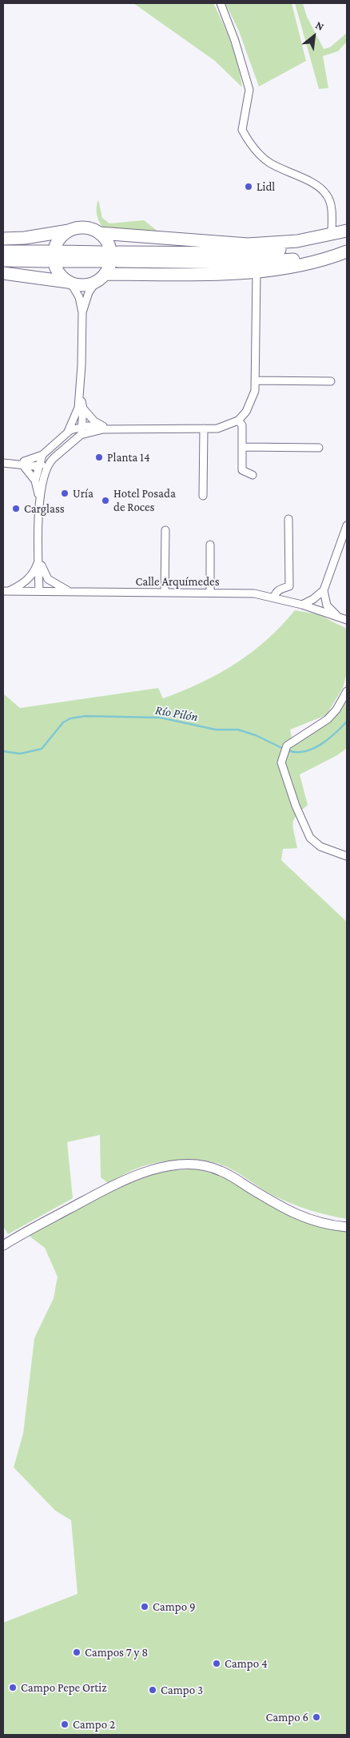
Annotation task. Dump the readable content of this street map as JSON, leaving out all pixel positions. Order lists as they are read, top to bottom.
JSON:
{
  "streets": {
    "street": ["Calle Arquímedes"]
  },
  "water": ["Río Pilón"],
  "places": [
    "Lidl",
    "Planta 14",
    "Uría",
    "Hotel Posada de Roces",
    "Carglass",
    "Campo 9",
    "Campos 7 y 8",
    "Campo 4",
    "Campo Pepe Ortiz",
    "Campo 3",
    "Campo 6",
    "Campo 2"
  ],
  "north": "top right"
}
